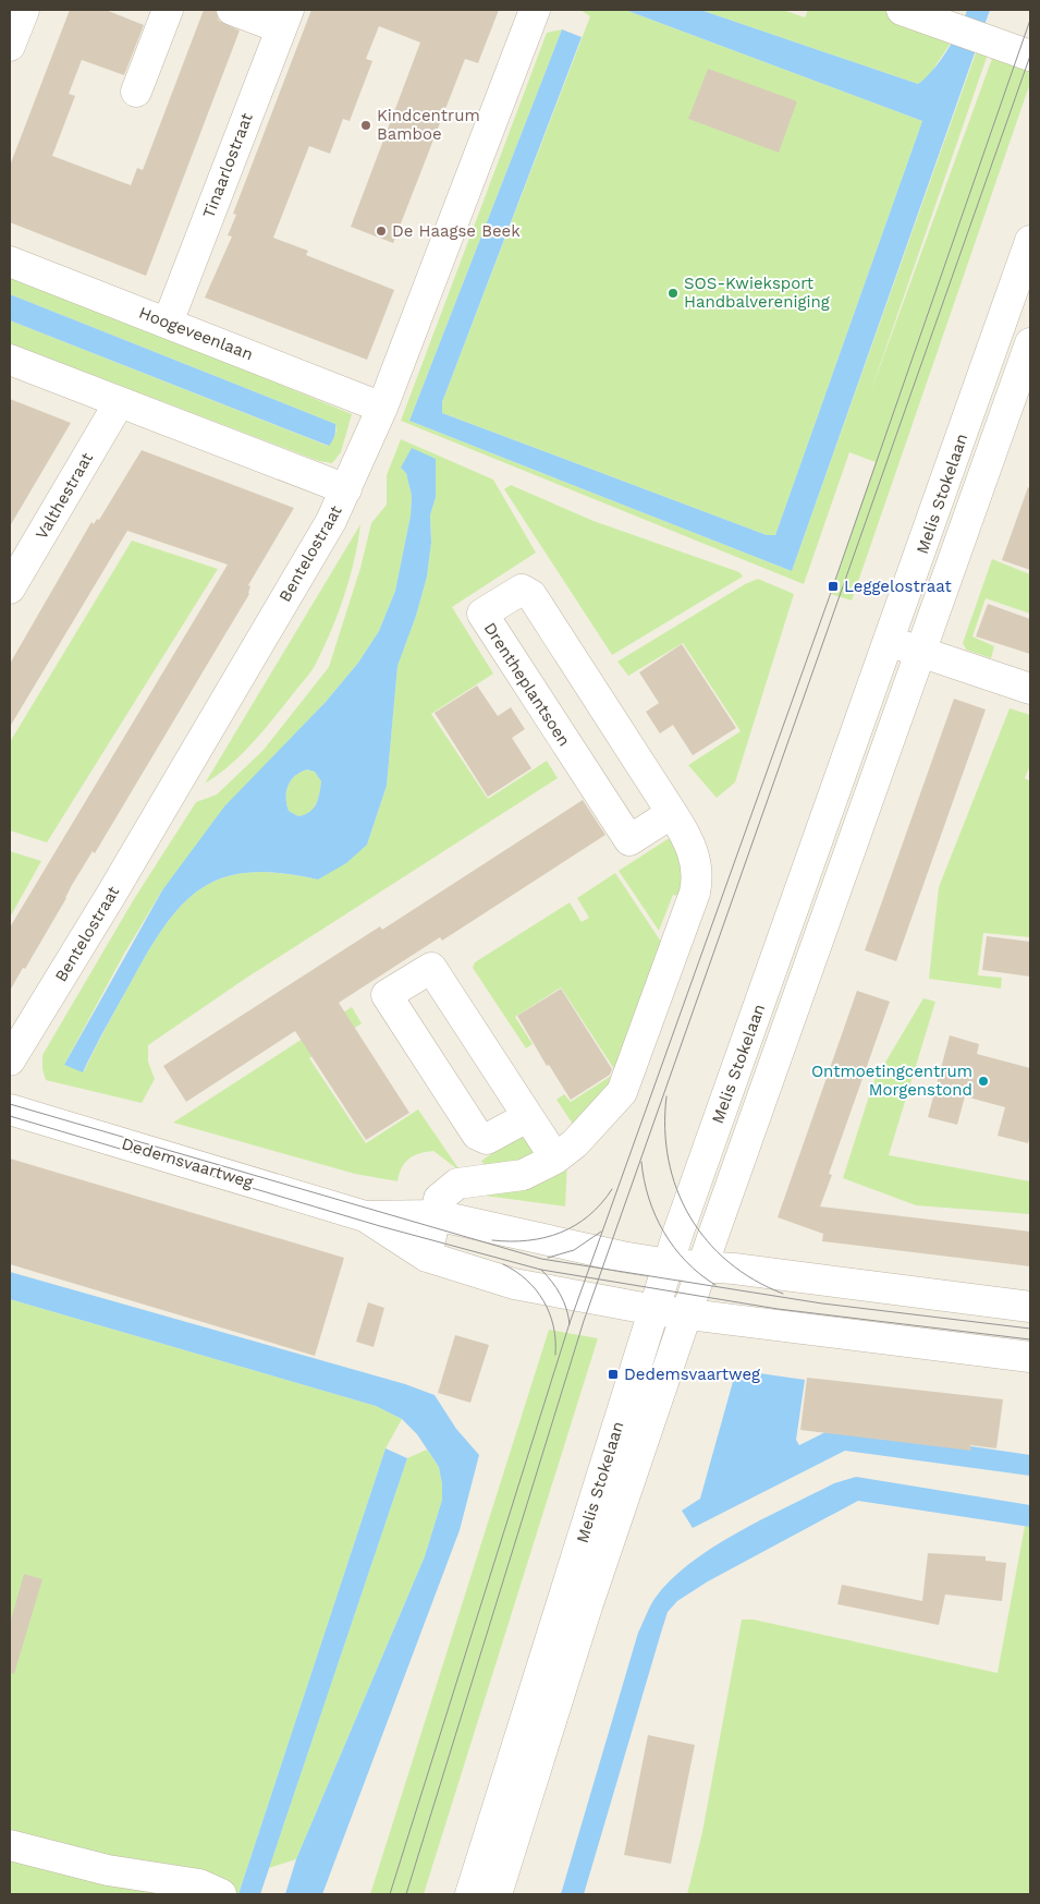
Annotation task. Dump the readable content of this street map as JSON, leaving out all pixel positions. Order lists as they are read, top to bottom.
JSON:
{
  "streets": {
    "street": [
      "Tinaarlostraat",
      "Hoogeveenlaan",
      "Melis Stokelaan",
      "Valthestraat",
      "Bentelostraat",
      "Drentheplantsoen",
      "Dedemsvaartweg"
    ]
  },
  "crossings": [
    ["Tinaarlostraat", "Hoogeveenlaan"],
    ["Hoogeveenlaan", "Bentelostraat"],
    ["Melis Stokelaan", "Dedemsvaartweg"],
    ["Drentheplantsoen", "Dedemsvaartweg"]
  ],
  "places": {
    "other": [
      "Kindcentrum Bamboe",
      "De Haagse Beek",
      "SOS-Kwieksport Handbalvereniging",
      "Ontmoetingcentrum Morgenstond"
    ],
    "transit": ["Leggelostraat", "Dedemsvaartweg"]
  }
}
